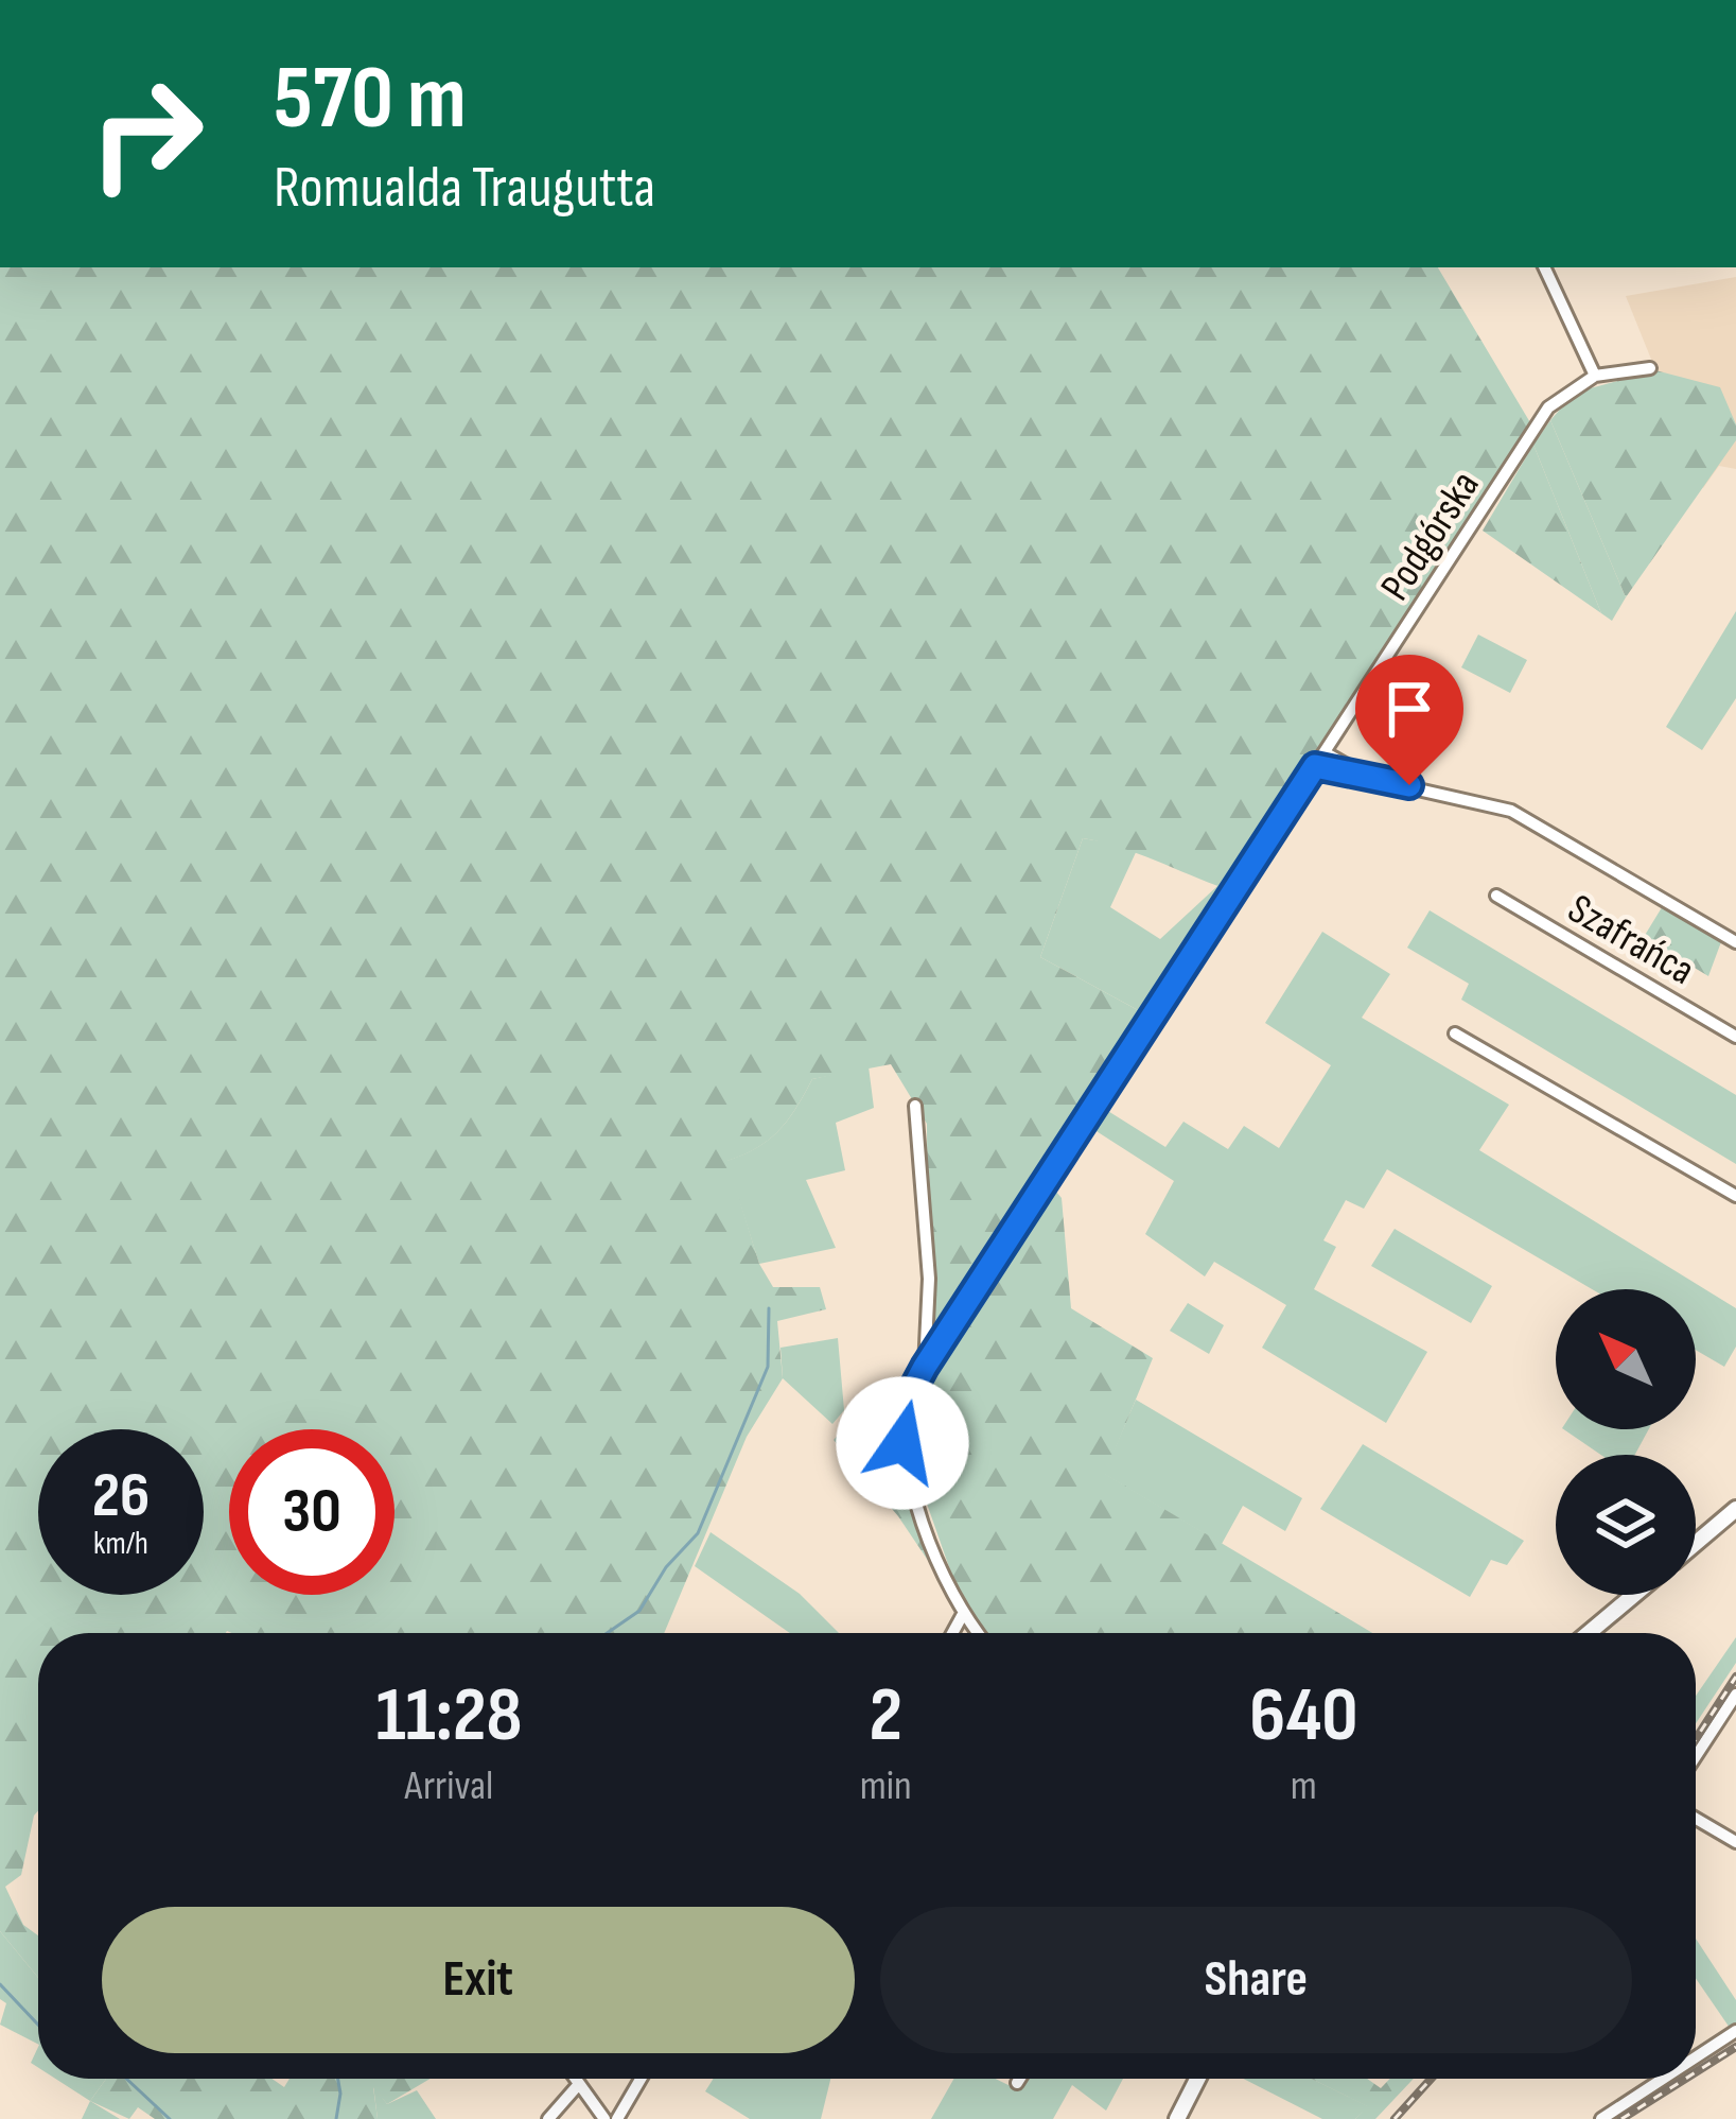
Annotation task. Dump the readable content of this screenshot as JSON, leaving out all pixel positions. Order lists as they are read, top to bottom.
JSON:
{
  "streets": {
    "street": ["Podgórska", "Szafrańca"]
  },
  "north": "top left",
  "page": {
    "turn": ["570 m", "Romualda Traugutta"],
    "speed": "26 km/h",
    "limit": "30",
    "eta": [
      "11:28",
      "Arrival",
      "2",
      "min",
      "640",
      "m"
    ],
    "buttons": ["Exit", "Share"]
  }
}
